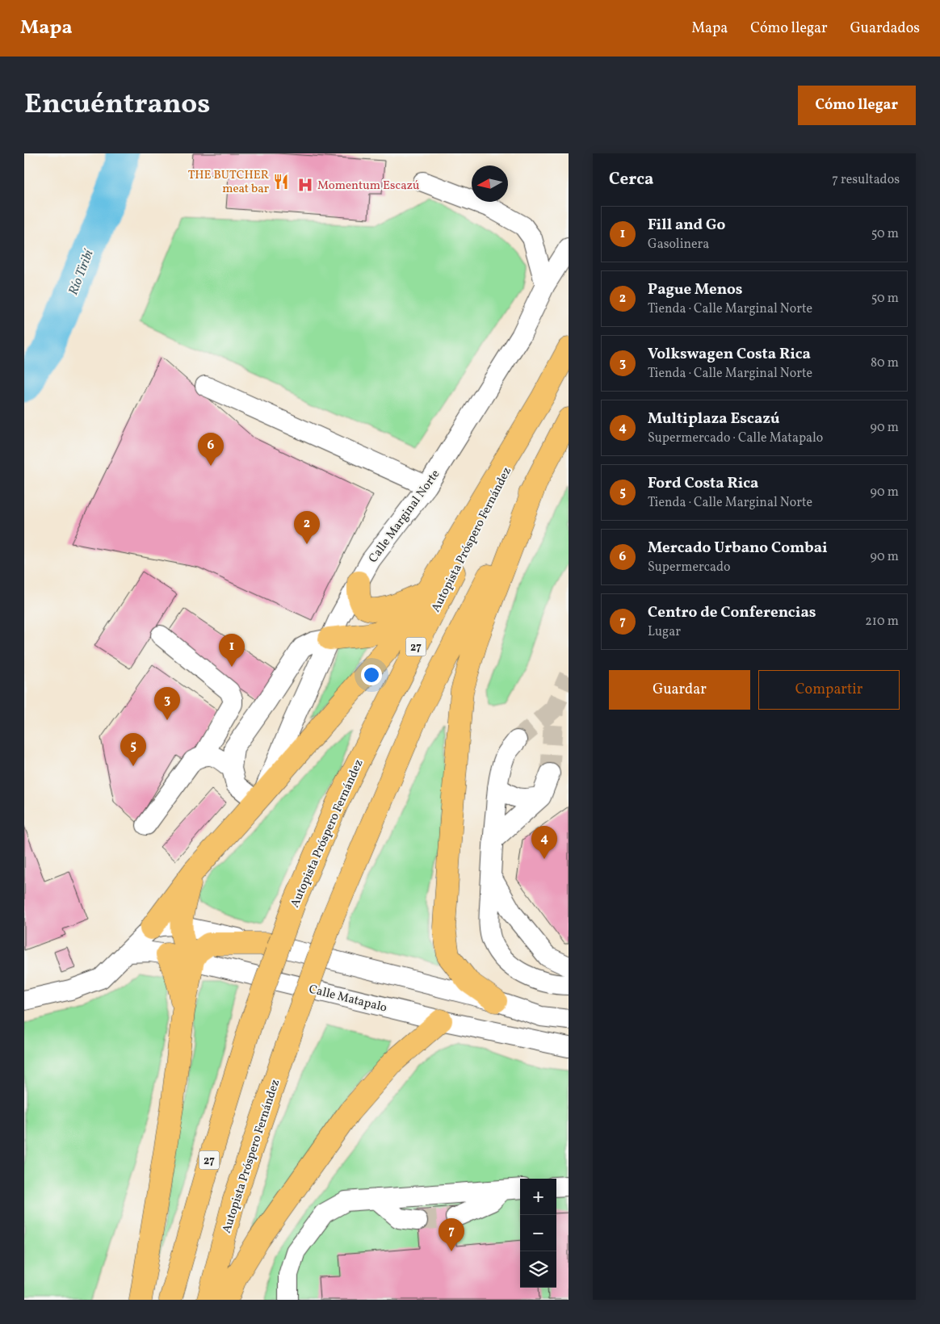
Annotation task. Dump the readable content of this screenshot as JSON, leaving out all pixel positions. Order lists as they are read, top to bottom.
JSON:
{
  "streets": {
    "highway": ["Autopista Próspero Fernández", "27"],
    "street": ["Calle Marginal Norte", "Calle Matapalo"]
  },
  "water": ["Río Tiribí"],
  "places": {
    "restaurant": ["THE BUTCHER meat bar"],
    "hospital": ["Momentum Escazú"]
  },
  "north": "left",
  "page": {
    "header": "Mapa",
    "nav": ["Mapa", "Cómo llegar", "Guardados"],
    "title": "Encuéntranos",
    "buttons": [
      "Cómo llegar",
      ["Guardar", "Compartir"]
    ],
    "heading": ["Cerca", "7 resultados"],
    "list": [
      {
        "mark": "1",
        "name": "Fill and Go",
        "note": "Gasolinera",
        "value": "50 m"
      },
      {
        "mark": "2",
        "name": "Pague Menos",
        "note": "Tienda · Calle Marginal Norte",
        "value": "50 m"
      },
      {
        "mark": "3",
        "name": "Volkswagen Costa Rica",
        "note": "Tienda · Calle Marginal Norte",
        "value": "80 m"
      },
      {
        "mark": "4",
        "name": "Multiplaza Escazú",
        "note": "Supermercado · Calle Matapalo",
        "value": "90 m"
      },
      {
        "mark": "5",
        "name": "Ford Costa Rica",
        "note": "Tienda · Calle Marginal Norte",
        "value": "90 m"
      },
      {
        "mark": "6",
        "name": "Mercado Urbano Combai",
        "note": "Supermercado",
        "value": "90 m"
      },
      {
        "mark": "7",
        "name": "Centro de Conferencias",
        "note": "Lugar",
        "value": "210 m"
      }
    ],
    "pins": [
      "6",
      "2",
      "1",
      "3",
      "5",
      "4",
      "7"
    ],
    "map_buttons": ["+", "−"]
  }
}
